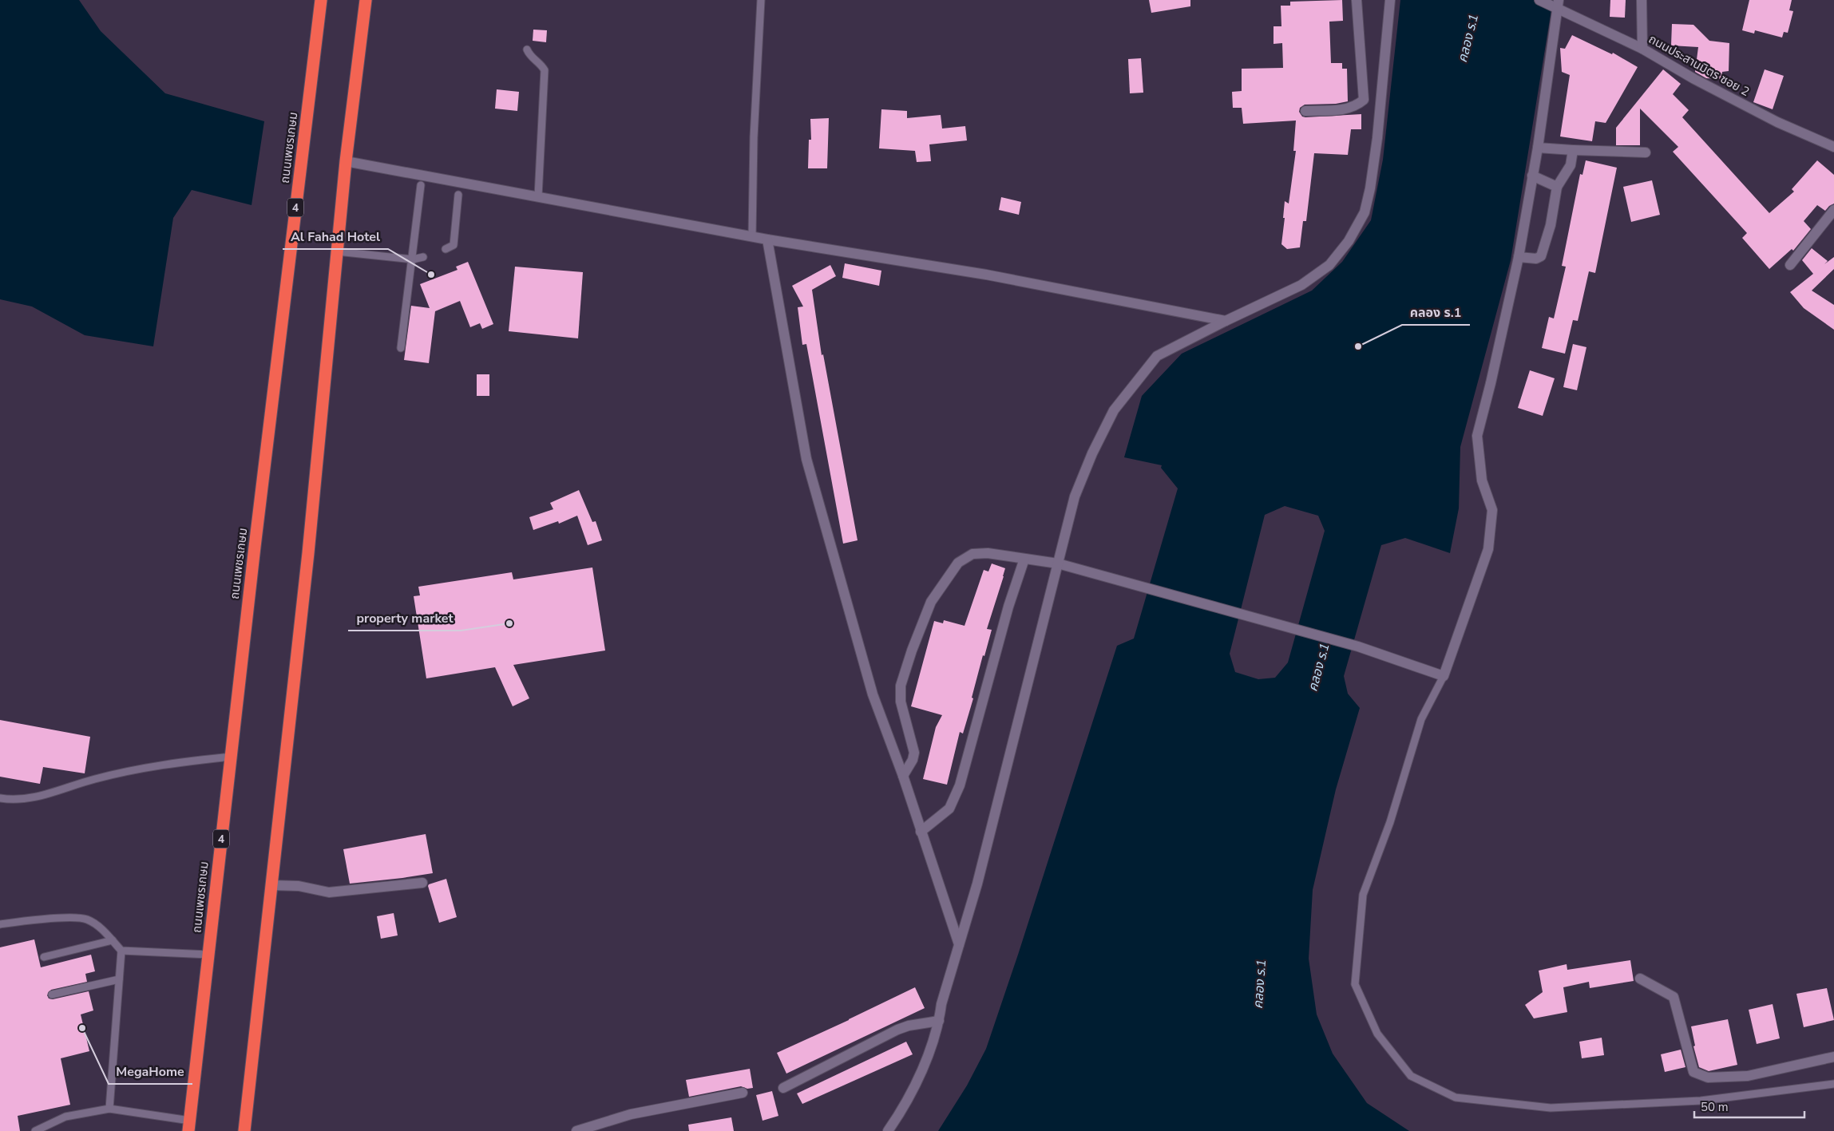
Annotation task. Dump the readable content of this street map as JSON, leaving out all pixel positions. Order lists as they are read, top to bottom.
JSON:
{
  "streets": {
    "highway": ["ถนนเพชรเกษม", "4"],
    "street": ["ถนนประสานมิตร ซอย 2"]
  },
  "water": ["คลอง ร.1"],
  "places": [
    "Al Fahad Hotel",
    "คลอง ร.1",
    "property market",
    "MegaHome"
  ],
  "scale_bar": "50 m"
}
